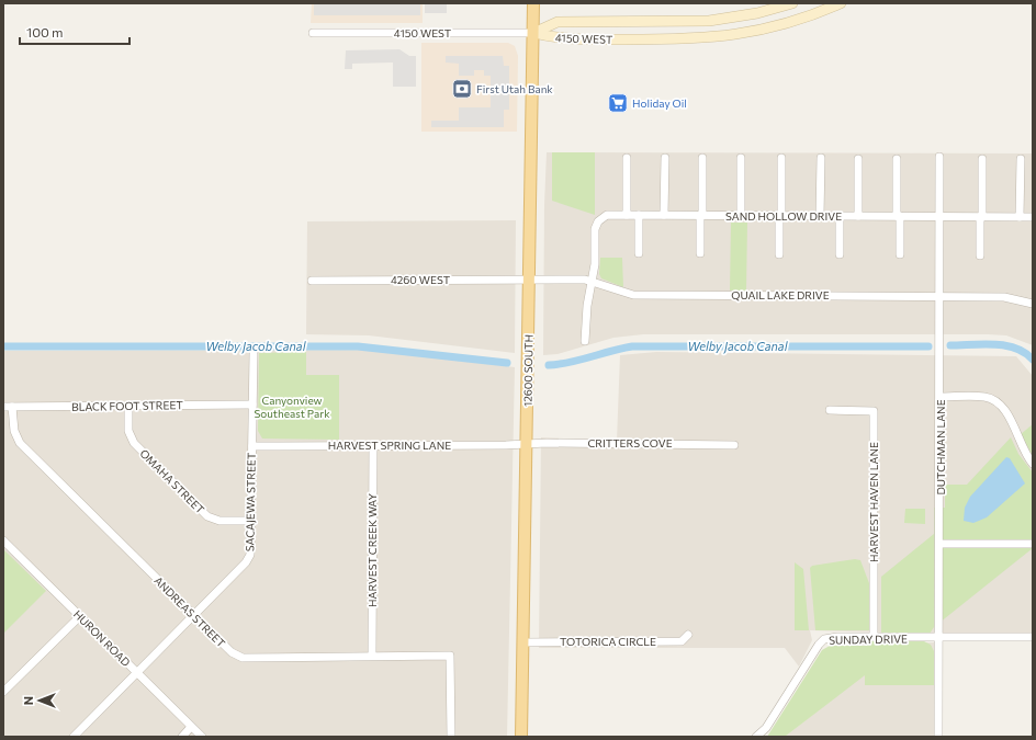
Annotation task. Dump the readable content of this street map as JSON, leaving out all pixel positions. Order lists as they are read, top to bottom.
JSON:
{
  "streets": {
    "main road": ["12600 SOUTH"],
    "street": [
      "4150 WEST",
      "SAND HOLLOW DRIVE",
      "4260 WEST",
      "QUAIL LAKE DRIVE",
      "BLACK FOOT STREET",
      "CRITTERS COVE",
      "HARVEST SPRING LANE",
      "DUTCHMAN LANE",
      "OMAHA STREET",
      "SACAJEWA STREET",
      "HARVEST HAVEN LANE",
      "HARVEST CREEK WAY",
      "ANDREAS STREET",
      "HURON ROAD",
      "SUNDAY DRIVE",
      "TOTORICA CIRCLE"
    ]
  },
  "crossings": [
    ["4150 WEST", "12600 SOUTH"],
    ["SAND HOLLOW DRIVE", "QUAIL LAKE DRIVE"],
    ["SAND HOLLOW DRIVE", "DUTCHMAN LANE"],
    ["4260 WEST", "QUAIL LAKE DRIVE"],
    ["4260 WEST", "12600 SOUTH"],
    ["QUAIL LAKE DRIVE", "12600 SOUTH"],
    ["QUAIL LAKE DRIVE", "DUTCHMAN LANE"],
    ["12600 SOUTH", "CRITTERS COVE"],
    ["12600 SOUTH", "HARVEST SPRING LANE"],
    ["12600 SOUTH", "TOTORICA CIRCLE"],
    ["BLACK FOOT STREET", "OMAHA STREET"],
    ["BLACK FOOT STREET", "SACAJEWA STREET"],
    ["BLACK FOOT STREET", "ANDREAS STREET"],
    ["CRITTERS COVE", "HARVEST SPRING LANE"],
    ["HARVEST SPRING LANE", "SACAJEWA STREET"],
    ["HARVEST SPRING LANE", "HARVEST CREEK WAY"],
    ["DUTCHMAN LANE", "SUNDAY DRIVE"],
    ["OMAHA STREET", "SACAJEWA STREET"],
    ["SACAJEWA STREET", "ANDREAS STREET"],
    ["SACAJEWA STREET", "HURON ROAD"],
    ["HARVEST HAVEN LANE", "SUNDAY DRIVE"],
    ["HARVEST CREEK WAY", "ANDREAS STREET"]
  ],
  "water": ["Welby Jacob Canal"],
  "parks": ["Canyonview Southeast Park"],
  "places": {
    "bank": ["First Utah Bank"],
    "supermarket": ["Holiday Oil"]
  },
  "scale_bar": "100 m",
  "north": "left"
}
